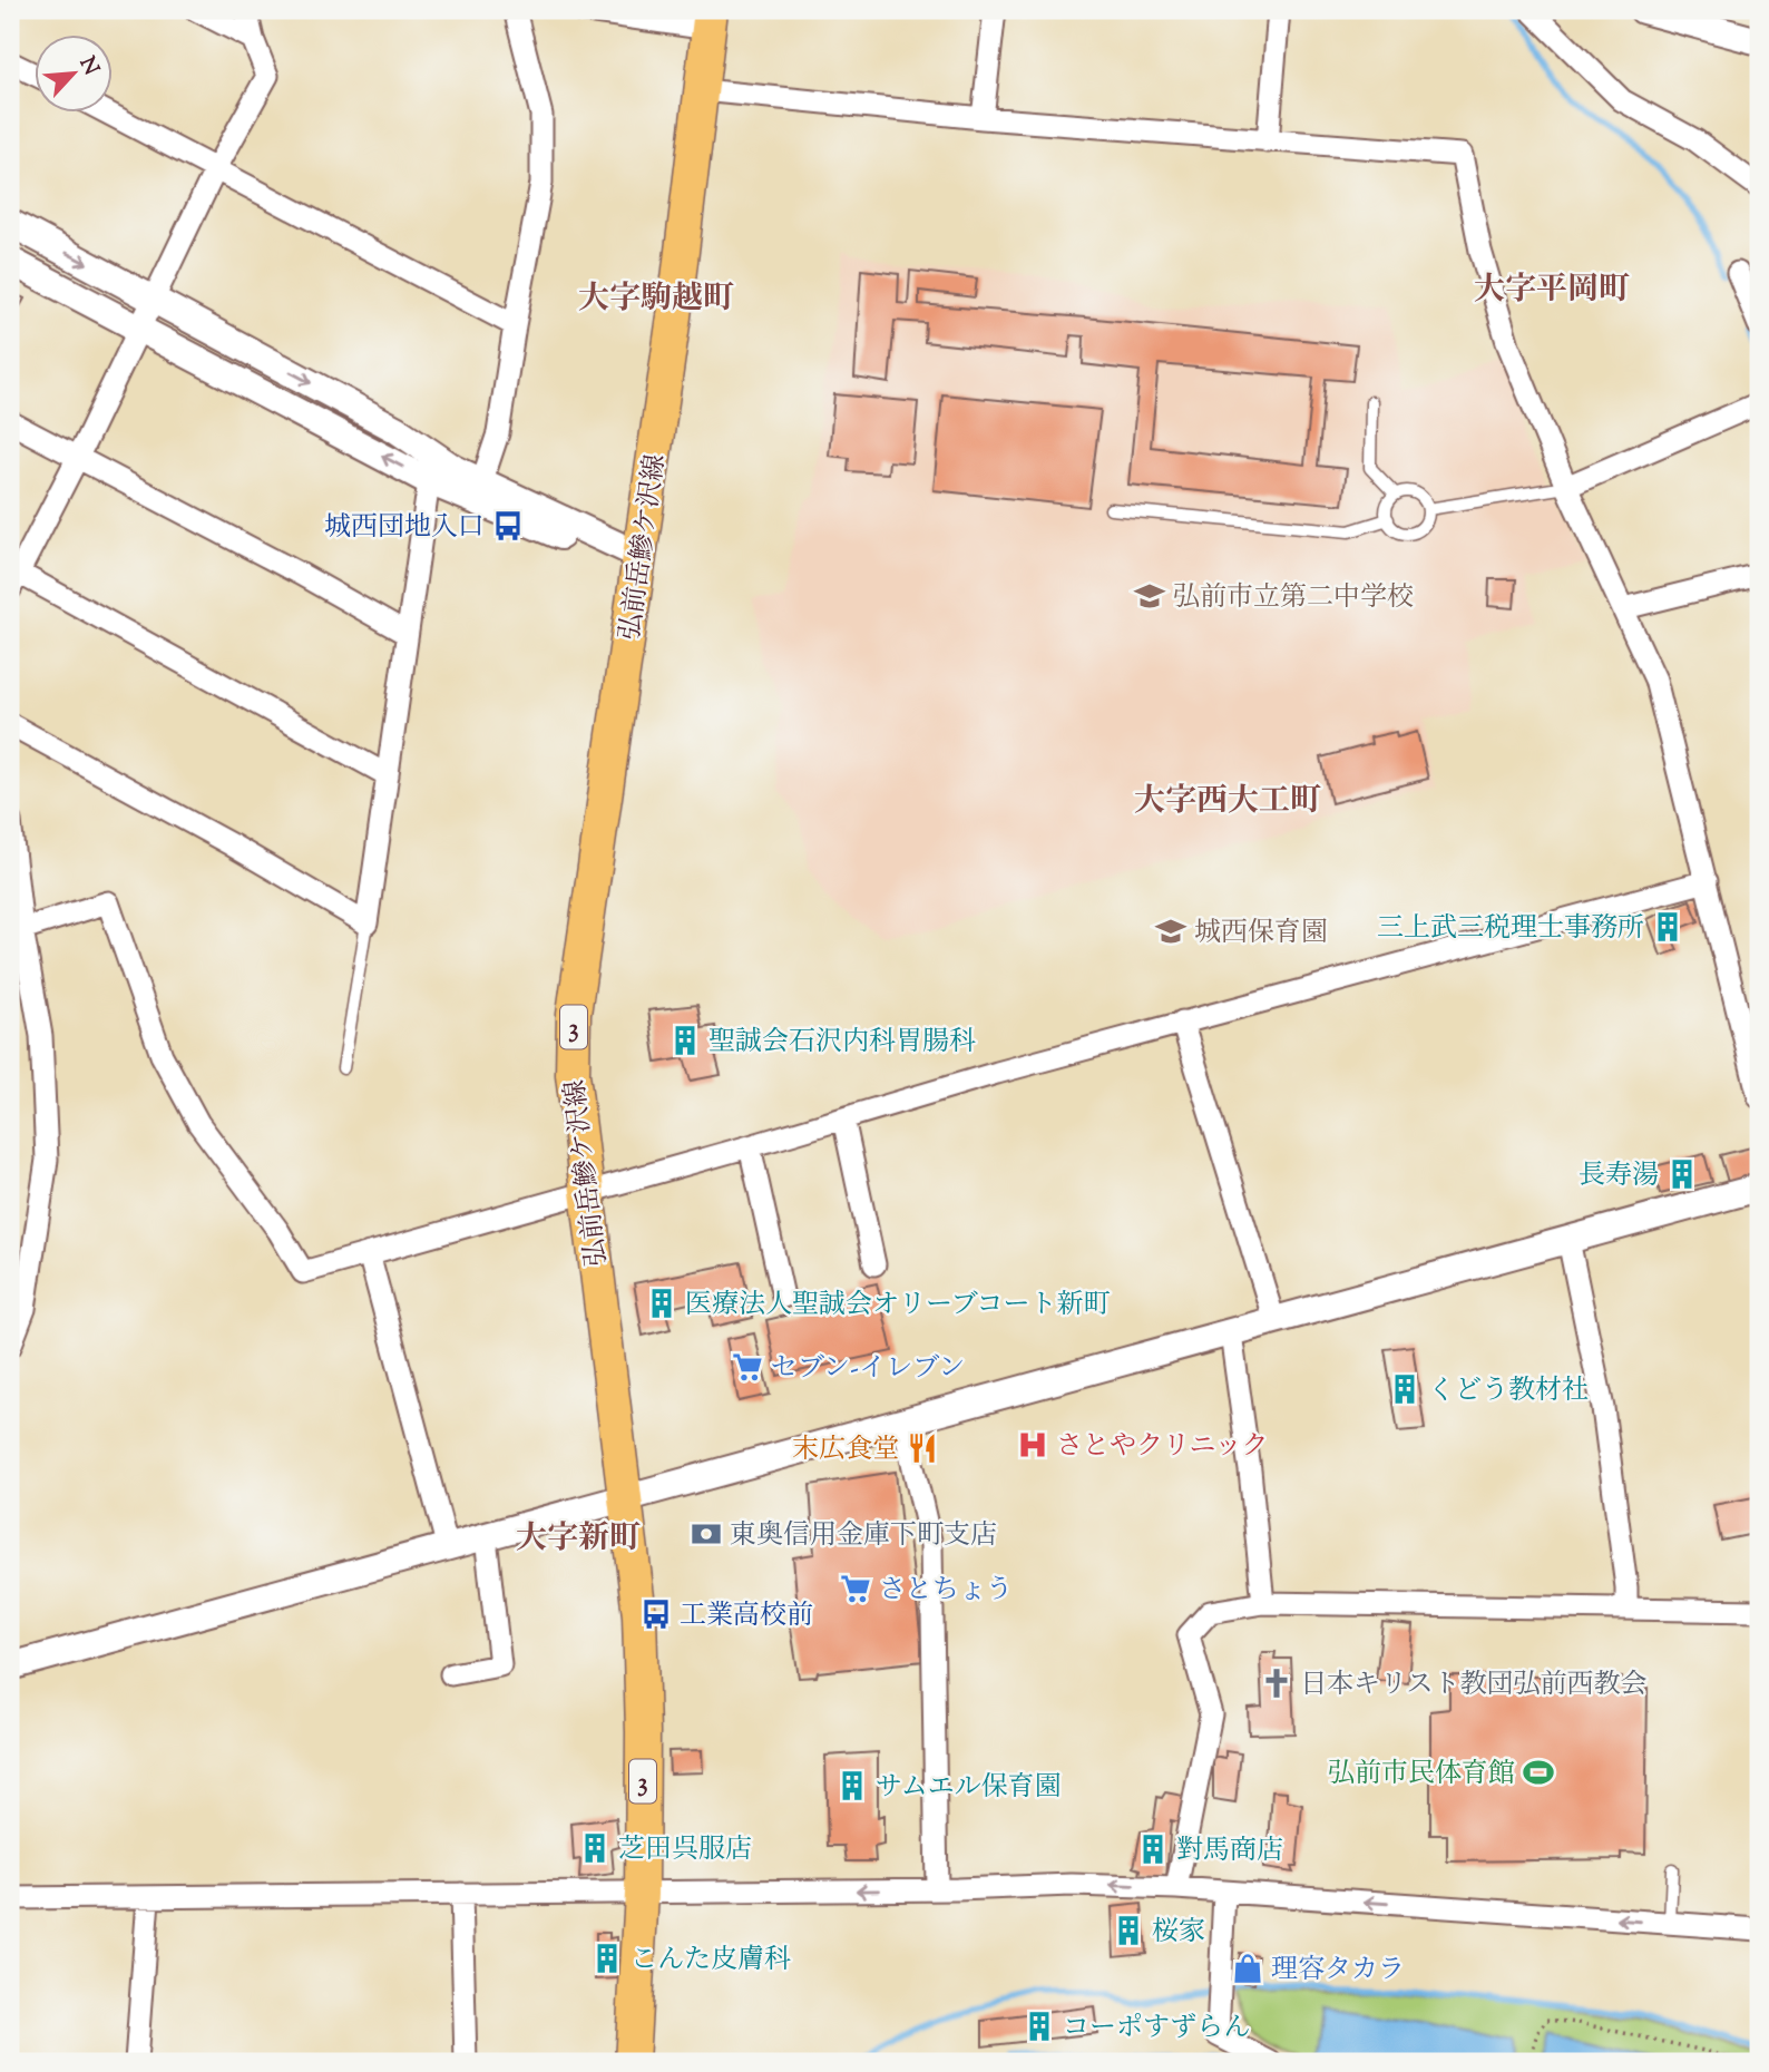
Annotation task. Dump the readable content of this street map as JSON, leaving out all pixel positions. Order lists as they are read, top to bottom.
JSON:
{
  "streets": {
    "main road": ["弘前岳鰺ケ沢線", "3"]
  },
  "districts": [
    "大字平岡町",
    "大字駒越町",
    "大字西大工町",
    "大字新町"
  ],
  "places": {
    "bus stop": ["城西団地入口", "工業高校前"],
    "school or university": ["弘前市立第二中学校", "城西保育園"],
    "building": [
      "三上武三税理士事務所",
      "聖誠会石沢内科胃腸科",
      "長寿湯",
      "医療法人聖誠会オリーブコート新町",
      "くどう教材社",
      "サムエル保育園",
      "芝田呉服店",
      "對馬商店",
      "桜家",
      "こんた皮膚科",
      "コーポすずらん"
    ],
    "supermarket": ["セブン-イレブン", "さとちょう"],
    "hospital": ["さとやクリニック"],
    "restaurant": ["末広食堂"],
    "bank": ["東奥信用金庫下町支店"],
    "church": ["日本キリスト教団弘前西教会"],
    "sports": ["弘前市民体育館"],
    "shop": ["理容タカラ"]
  },
  "north": "top right"
}
